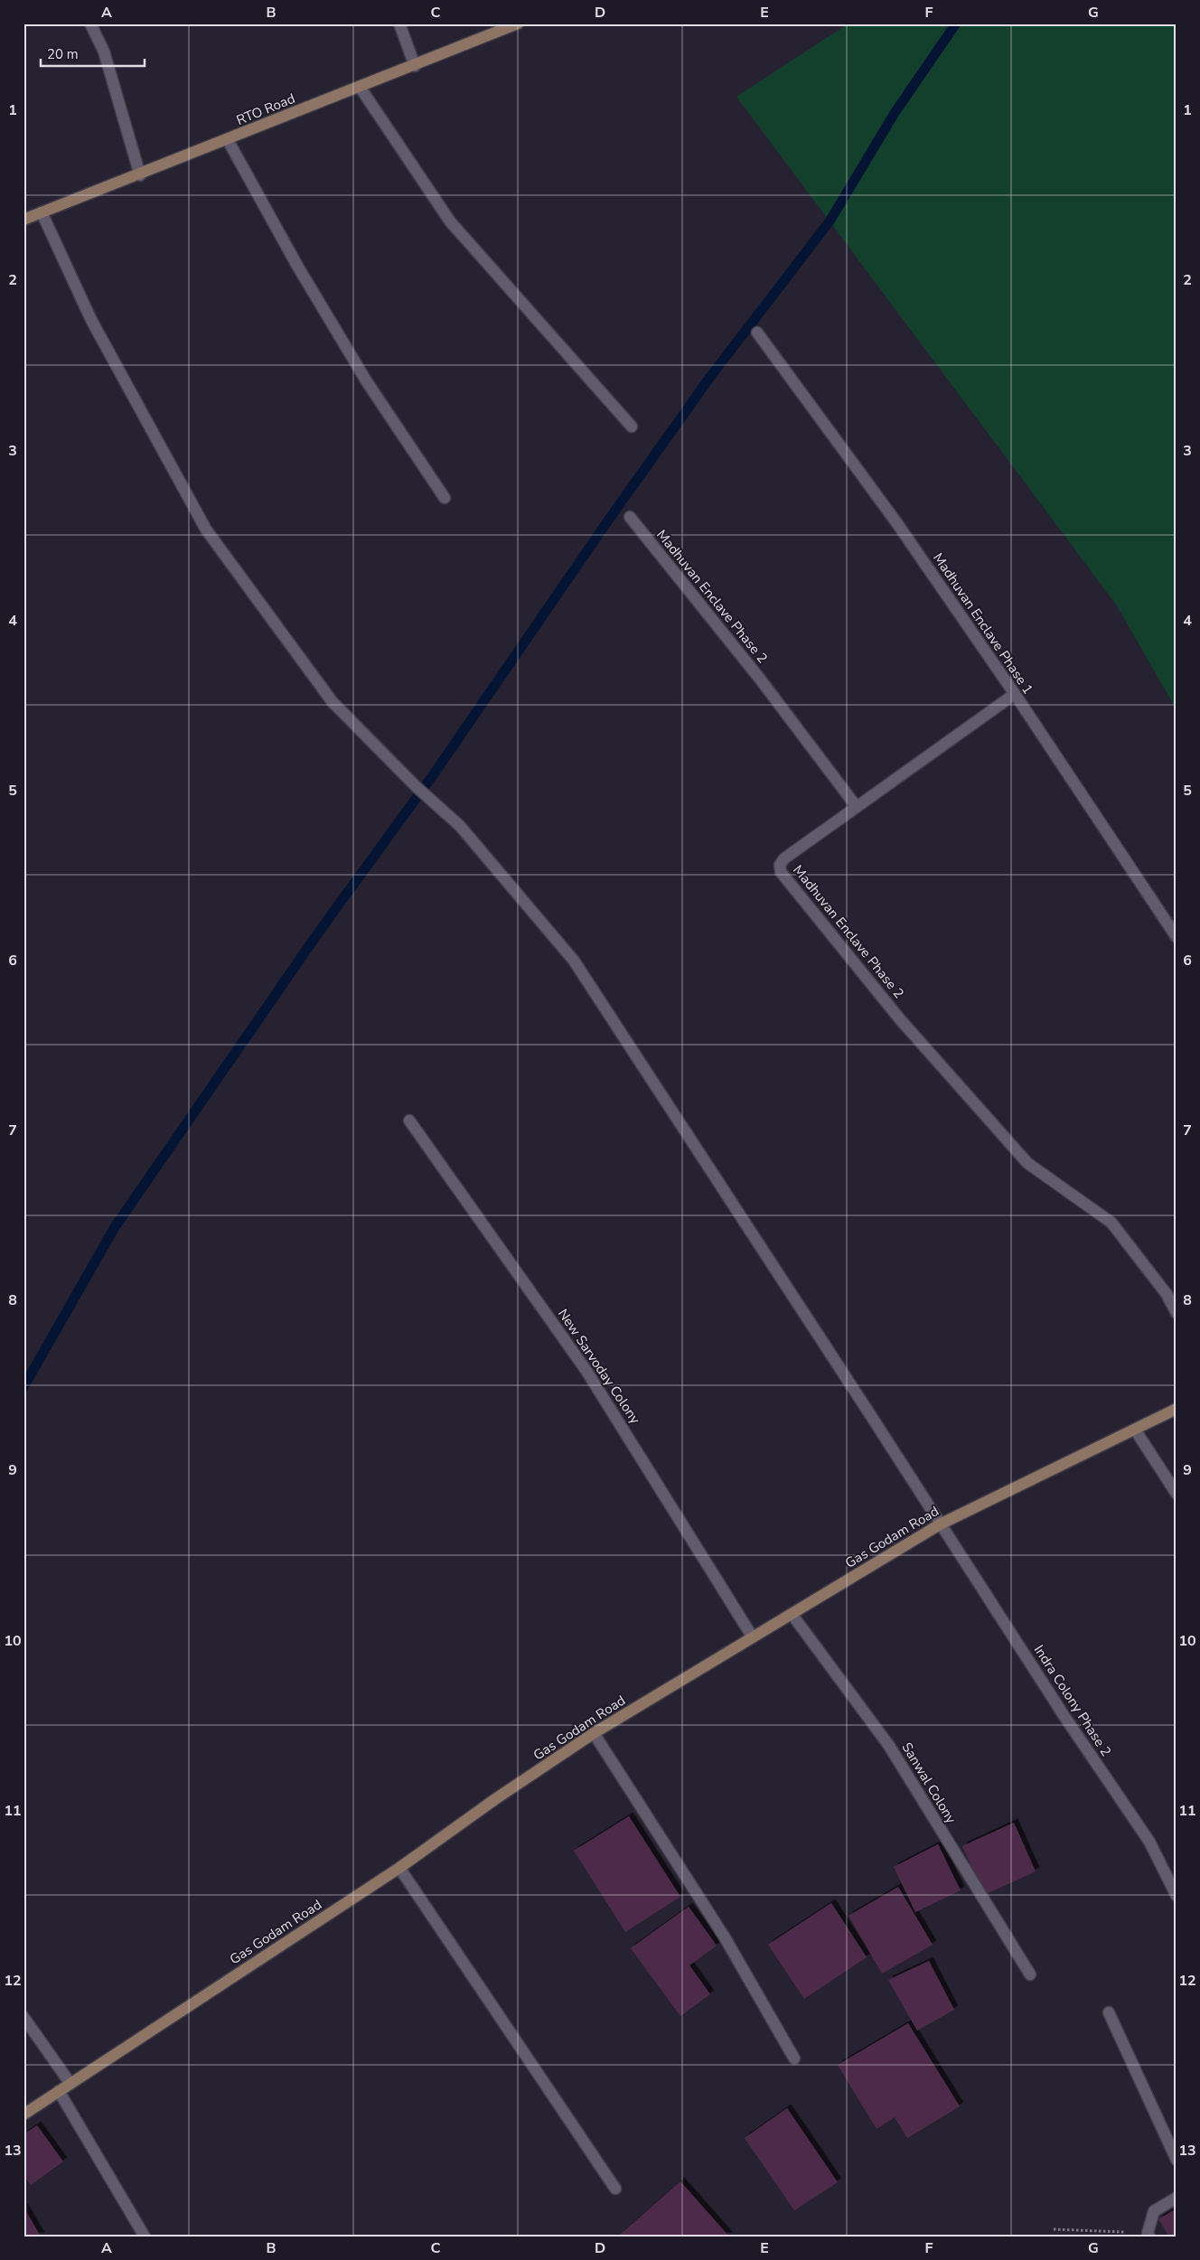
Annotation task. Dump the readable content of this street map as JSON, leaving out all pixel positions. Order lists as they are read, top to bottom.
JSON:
{
  "streets": {
    "main road": ["RTO Road", "Gas Godam Road"],
    "street": [
      "Madhuvan Enclave Phase 2",
      "Madhuvan Enclave Phase 1",
      "New Sarvoday Colony",
      "Indra Colony Phase 2",
      "Sanwal Colony"
    ]
  },
  "crossings": [
    ["RTO Road", "Indra Colony Phase 2"],
    ["New Sarvoday Colony", "Gas Godam Road"],
    ["Gas Godam Road", "Indra Colony Phase 2"],
    ["Gas Godam Road", "Sanwal Colony"]
  ],
  "scale_bar": "20 m",
  "grid": {
    "columns": [
      "A",
      "B",
      "C",
      "D",
      "E",
      "F",
      "G"
    ],
    "rows": [
      "1",
      "2",
      "3",
      "4",
      "5",
      "6",
      "7",
      "8",
      "9",
      "10",
      "11",
      "12",
      "13"
    ]
  }
}
